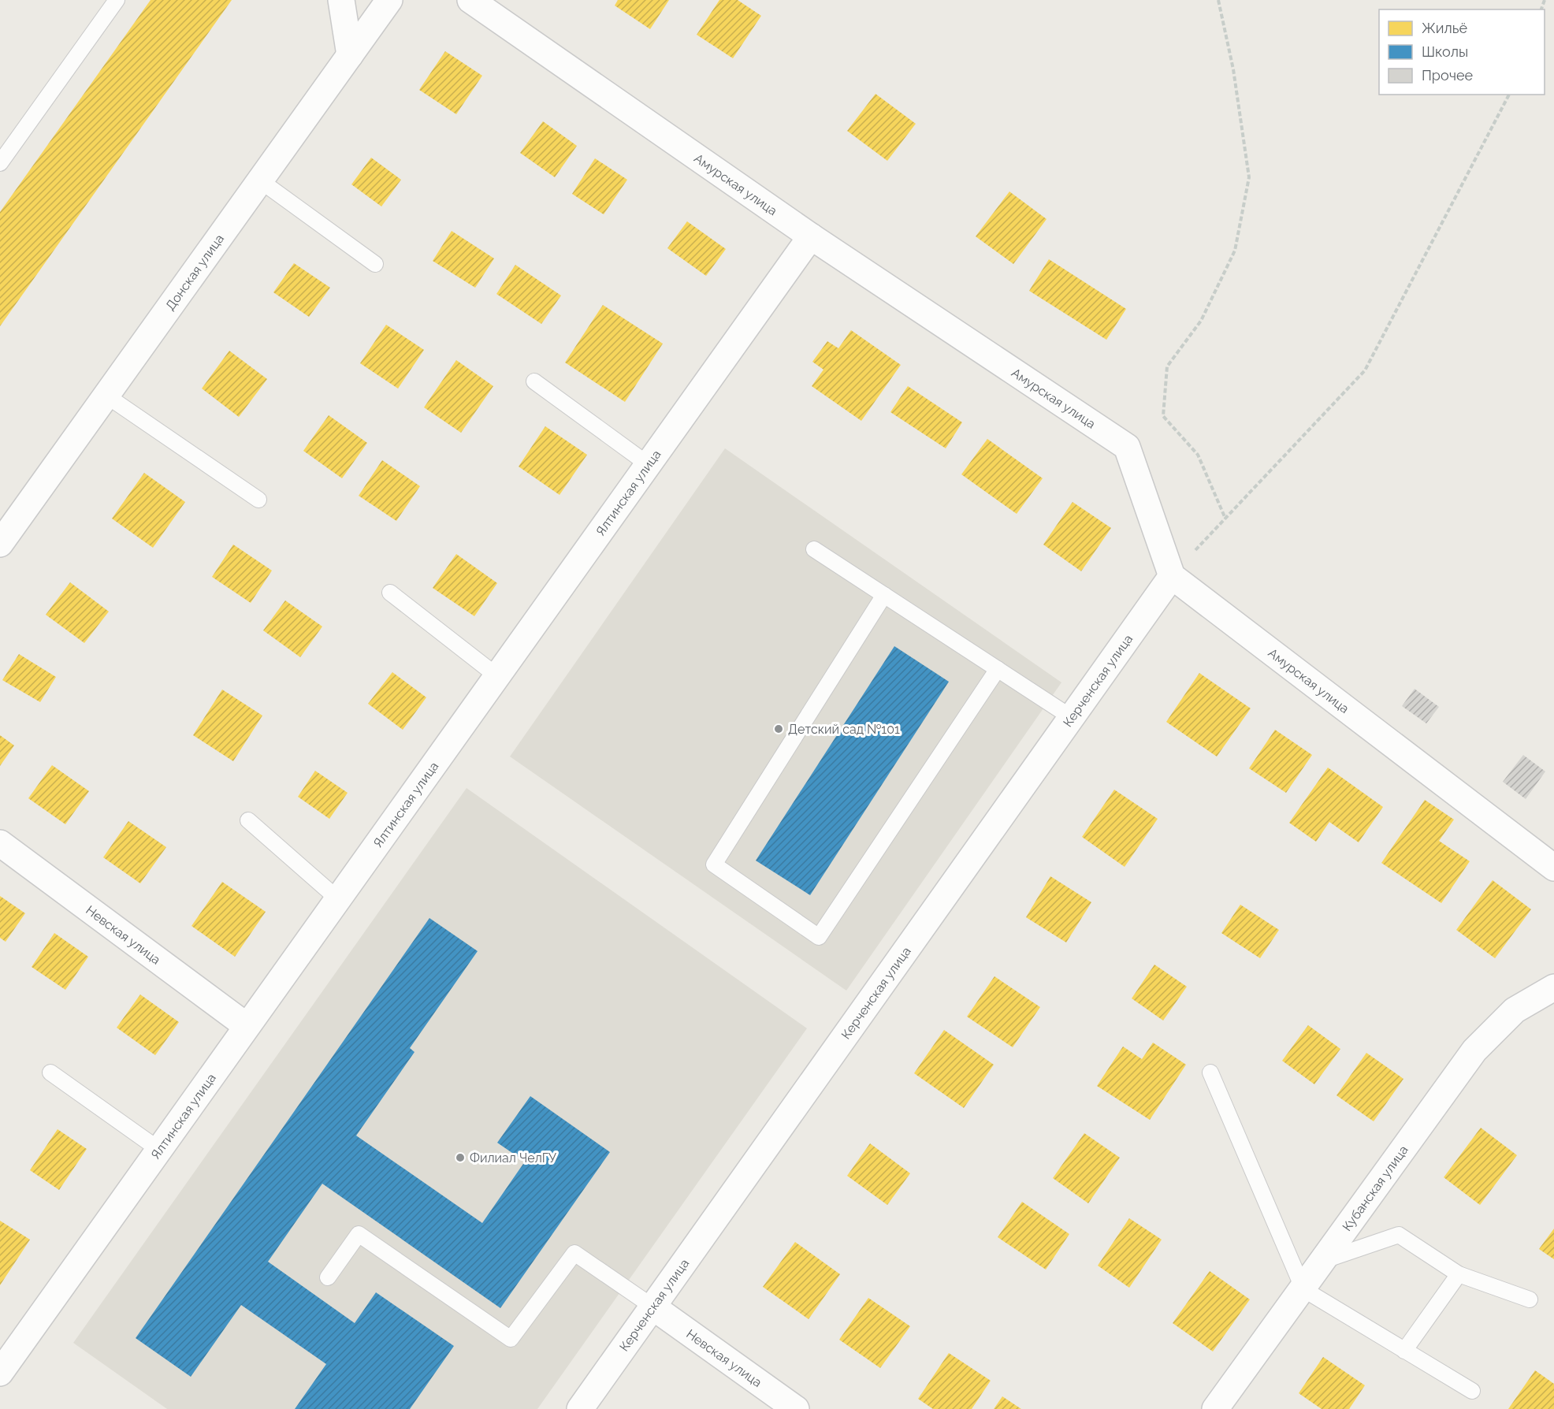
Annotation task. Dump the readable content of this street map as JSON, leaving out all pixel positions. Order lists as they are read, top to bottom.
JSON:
{
  "streets": {
    "street": [
      "Амурская улица",
      "Донская улица",
      "Ялтинская улица",
      "Керченская улица",
      "Невская улица",
      "Кубанская улица"
    ]
  },
  "crossings": [
    ["Амурская улица", "Ялтинская улица"],
    ["Амурская улица", "Керченская улица"],
    ["Ялтинская улица", "Невская улица"],
    ["Керченская улица", "Невская улица"]
  ],
  "places": ["Детский сад №101", "Филиал ЧелГУ"],
  "legend": ["Жильё", "Школы", "Прочее"]
}
